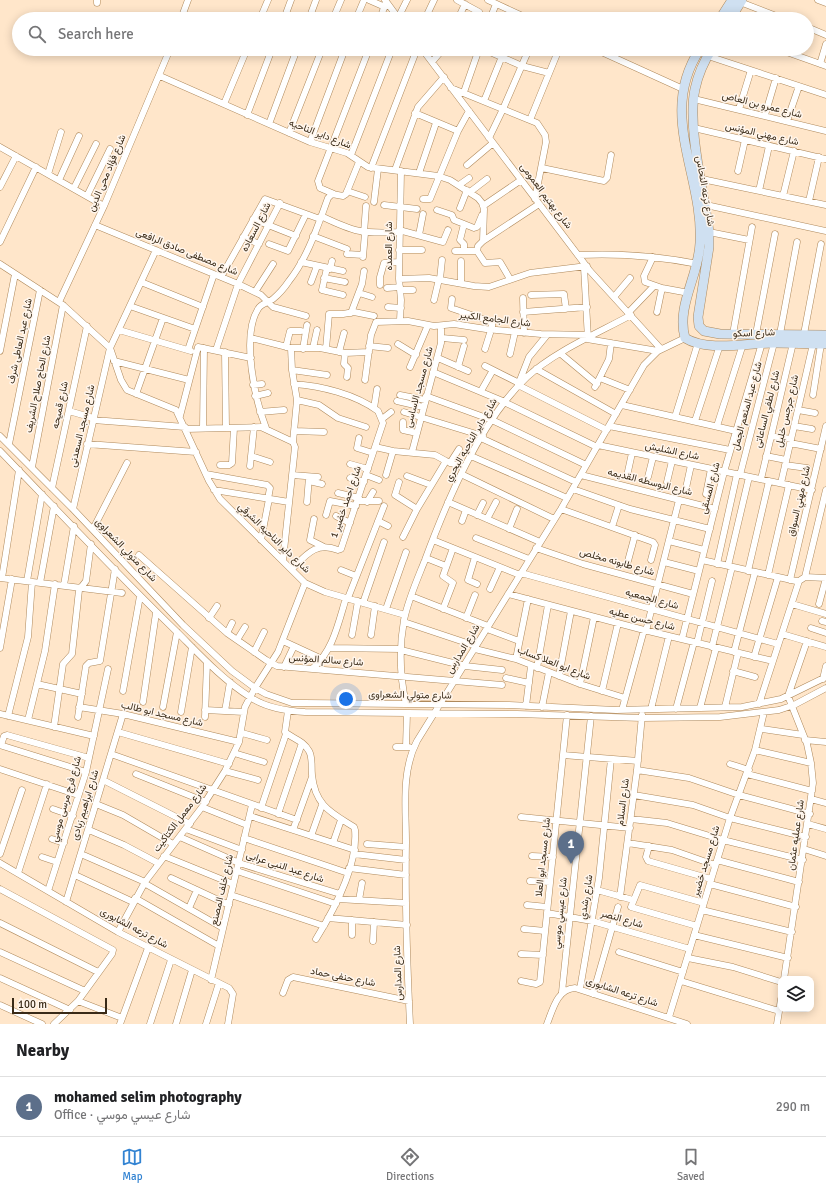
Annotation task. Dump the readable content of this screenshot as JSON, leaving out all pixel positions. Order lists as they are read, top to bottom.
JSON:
{
  "streets": {
    "main road": ["شارع ترعه النحاس", "شارع اسكو"],
    "street": [
      "شارع عمرو بن العاص",
      "شارع داير الناحيه",
      "شارع مهني المؤنس",
      "شارع فؤاد محى الدين",
      "شارع بهتيم العمومى",
      "شارع السعاده",
      "شارع العمده",
      "شارع مصطفى صادق الرافعى",
      "شارع الجامع الكبير",
      "شارع عبد العاطى شرف",
      "شارع الحاج صلاح الشريف",
      "شارع مسجد الاساسى",
      "شارع قميحه",
      "شارع عبد المنعم الجمل",
      "شارع لطفي الساعاتى",
      "شارع جرجس خليل",
      "شارع مسجد السعدنى",
      "شارع داير الناحيه البحري",
      "شارع الشليش",
      "شارع البوسطه القديمه",
      "شارع المسقى",
      "شارع مهني السواق",
      "شارع احمد خضير 1",
      "شارع داير الناحيه الشرقي",
      "شارع متولي الشعراوى",
      "شارع طابونه مخلص",
      "شارع الجمعيه",
      "شارع حسن عطيه",
      "شارع المدارس",
      "شارع سالم المؤنس",
      "شارع ابو العلا كساب",
      "شارع مسجد ابو طالب",
      "شارع فرج مرسى موسي",
      "شارع السلام",
      "شارع ابراهيم زبادى",
      "شارع معمل الكتاكيت",
      "شارع عمليه عثمان",
      "شارع مسجد ابو العلا",
      "شارع مسجد خضير",
      "شارع عبد النبى عرابى",
      "شارع خلف المصنع",
      "شارع رشدي",
      "شارع عيسي موسي",
      "شارع النصر",
      "شارع ترعه الشابورى",
      "شارع حنفى حماد"
    ]
  },
  "crossings": [
    ["شارع عمرو بن العاص", "شارع ترعه النحاس"],
    ["شارع داير الناحيه", "شارع فؤاد محى الدين"],
    ["شارع داير الناحيه", "شارع العمده"],
    ["شارع مهني المؤنس", "شارع ترعه النحاس"],
    ["شارع فؤاد محى الدين", "شارع مصطفى صادق الرافعى"],
    ["شارع فؤاد محى الدين", "شارع الحاج صلاح الشريف"],
    ["شارع ترعه النحاس", "شارع اسكو"],
    ["شارع ترعه النحاس", "شارع المدارس"],
    ["شارع بهتيم العمومى", "شارع العمده"],
    ["شارع بهتيم العمومى", "شارع الجامع الكبير"],
    ["شارع بهتيم العمومى", "شارع داير الناحيه البحري"],
    ["شارع بهتيم العمومى", "شارع المدارس"],
    ["شارع السعاده", "شارع مصطفى صادق الرافعى"],
    ["شارع العمده", "شارع الجامع الكبير"],
    ["شارع مصطفى صادق الرافعى", "شارع مسجد السعدنى"],
    ["شارع الجامع الكبير", "شارع مسجد الاساسى"],
    ["شارع الجامع الكبير", "شارع داير الناحيه البحري"],
    ["شارع الجامع الكبير", "شارع المدارس"],
    ["شارع اسكو", "شارع عبد المنعم الجمل"],
    ["شارع اسكو", "شارع لطفي الساعاتى"],
    ["شارع اسكو", "شارع جرجس خليل"],
    ["شارع اسكو", "شارع المسقى"],
    ["شارع اسكو", "شارع المدارس"],
    ["شارع عبد العاطى شرف", "شارع متولي الشعراوى"],
    ["شارع الحاج صلاح الشريف", "شارع متولي الشعراوى"],
    ["شارع مسجد الاساسى", "شارع الشليش"],
    ["شارع قميحه", "شارع متولي الشعراوى"],
    ["شارع عبد المنعم الجمل", "شارع الشليش"],
    ["شارع لطفي الساعاتى", "شارع الشليش"],
    ["شارع جرجس خليل", "شارع الشليش"],
    ["شارع مسجد السعدنى", "شارع متولي الشعراوى"],
    ["شارع داير الناحيه البحري", "شارع الشليش"],
    ["شارع داير الناحيه البحري", "شارع داير الناحيه الشرقي"],
    ["شارع داير الناحيه البحري", "شارع متولي الشعراوى"],
    ["شارع داير الناحيه البحري", "شارع الجمعيه"],
    ["شارع داير الناحيه البحري", "شارع سالم المؤنس"],
    ["شارع داير الناحيه البحري", "شارع ابو العلا كساب"],
    ["شارع الشليش", "شارع المسقى"],
    ["شارع الشليش", "شارع مهني السواق"],
    ["شارع الشليش", "شارع المدارس"],
    ["شارع البوسطه القديمه", "شارع المسقى"],
    ["شارع البوسطه القديمه", "شارع المدارس"],
    ["شارع المسقى", "شارع طابونه مخلص"],
    ["شارع المسقى", "شارع الجمعيه"],
    ["شارع المسقى", "شارع حسن عطيه"],
    ["شارع احمد خضير 1", "شارع داير الناحيه الشرقي"],
    ["شارع داير الناحيه الشرقي", "شارع معمل الكتاكيت"],
    ["شارع متولي الشعراوى", "شارع المدارس"],
    ["شارع متولي الشعراوى", "شارع السلام"],
    ["شارع متولي الشعراوى", "شارع معمل الكتاكيت"],
    ["شارع متولي الشعراوى", "شارع عمليه عثمان"],
    ["شارع متولي الشعراوى", "شارع مسجد ابو العلا"],
    ["شارع متولي الشعراوى", "شارع مسجد خضير"],
    ["شارع متولي الشعراوى", "شارع عيسي موسي"],
    ["شارع طابونه مخلص", "شارع المدارس"],
    ["شارع الجمعيه", "شارع المدارس"],
    ["شارع حسن عطيه", "شارع المدارس"],
    ["شارع المدارس", "شارع سالم المؤنس"],
    ["شارع المدارس", "شارع ابو العلا كساب"],
    ["شارع المدارس", "شارع حنفى حماد"],
    ["شارع سالم المؤنس", "شارع معمل الكتاكيت"],
    ["شارع مسجد ابو طالب", "شارع فرج مرسى موسي"],
    ["شارع مسجد ابو طالب", "شارع ابراهيم زبادى"],
    ["شارع مسجد ابو طالب", "شارع معمل الكتاكيت"],
    ["شارع فرج مرسى موسي", "شارع ترعه الشابورى"],
    ["شارع ابراهيم زبادى", "شارع ترعه الشابورى"],
    ["شارع معمل الكتاكيت", "شارع عبد النبى عرابى"],
    ["شارع معمل الكتاكيت", "شارع ترعه الشابورى"],
    ["شارع مسجد ابو العلا", "شارع النصر"],
    ["شارع مسجد خضير", "شارع النصر"],
    ["شارع مسجد خضير", "شارع ترعه الشابورى"],
    ["شارع عبد النبى عرابى", "شارع خلف المصنع"],
    ["شارع خلف المصنع", "شارع ترعه الشابورى"],
    ["شارع رشدي", "شارع النصر"],
    ["شارع رشدي", "شارع ترعه الشابورى"],
    ["شارع عيسي موسي", "شارع النصر"],
    ["شارع عيسي موسي", "شارع ترعه الشابورى"]
  ],
  "scale_bar": "100 m",
  "page": {
    "search": "Search here",
    "pins": "1",
    "scale": "100 m",
    "heading": "Nearby",
    "list": [
      {
        "mark": "1",
        "name": "mohamed selim photography",
        "note": "Office · شارع عيسي موسي",
        "value": "290 m"
      }
    ],
    "nav": ["Map", "Directions", "Saved"]
  }
}
